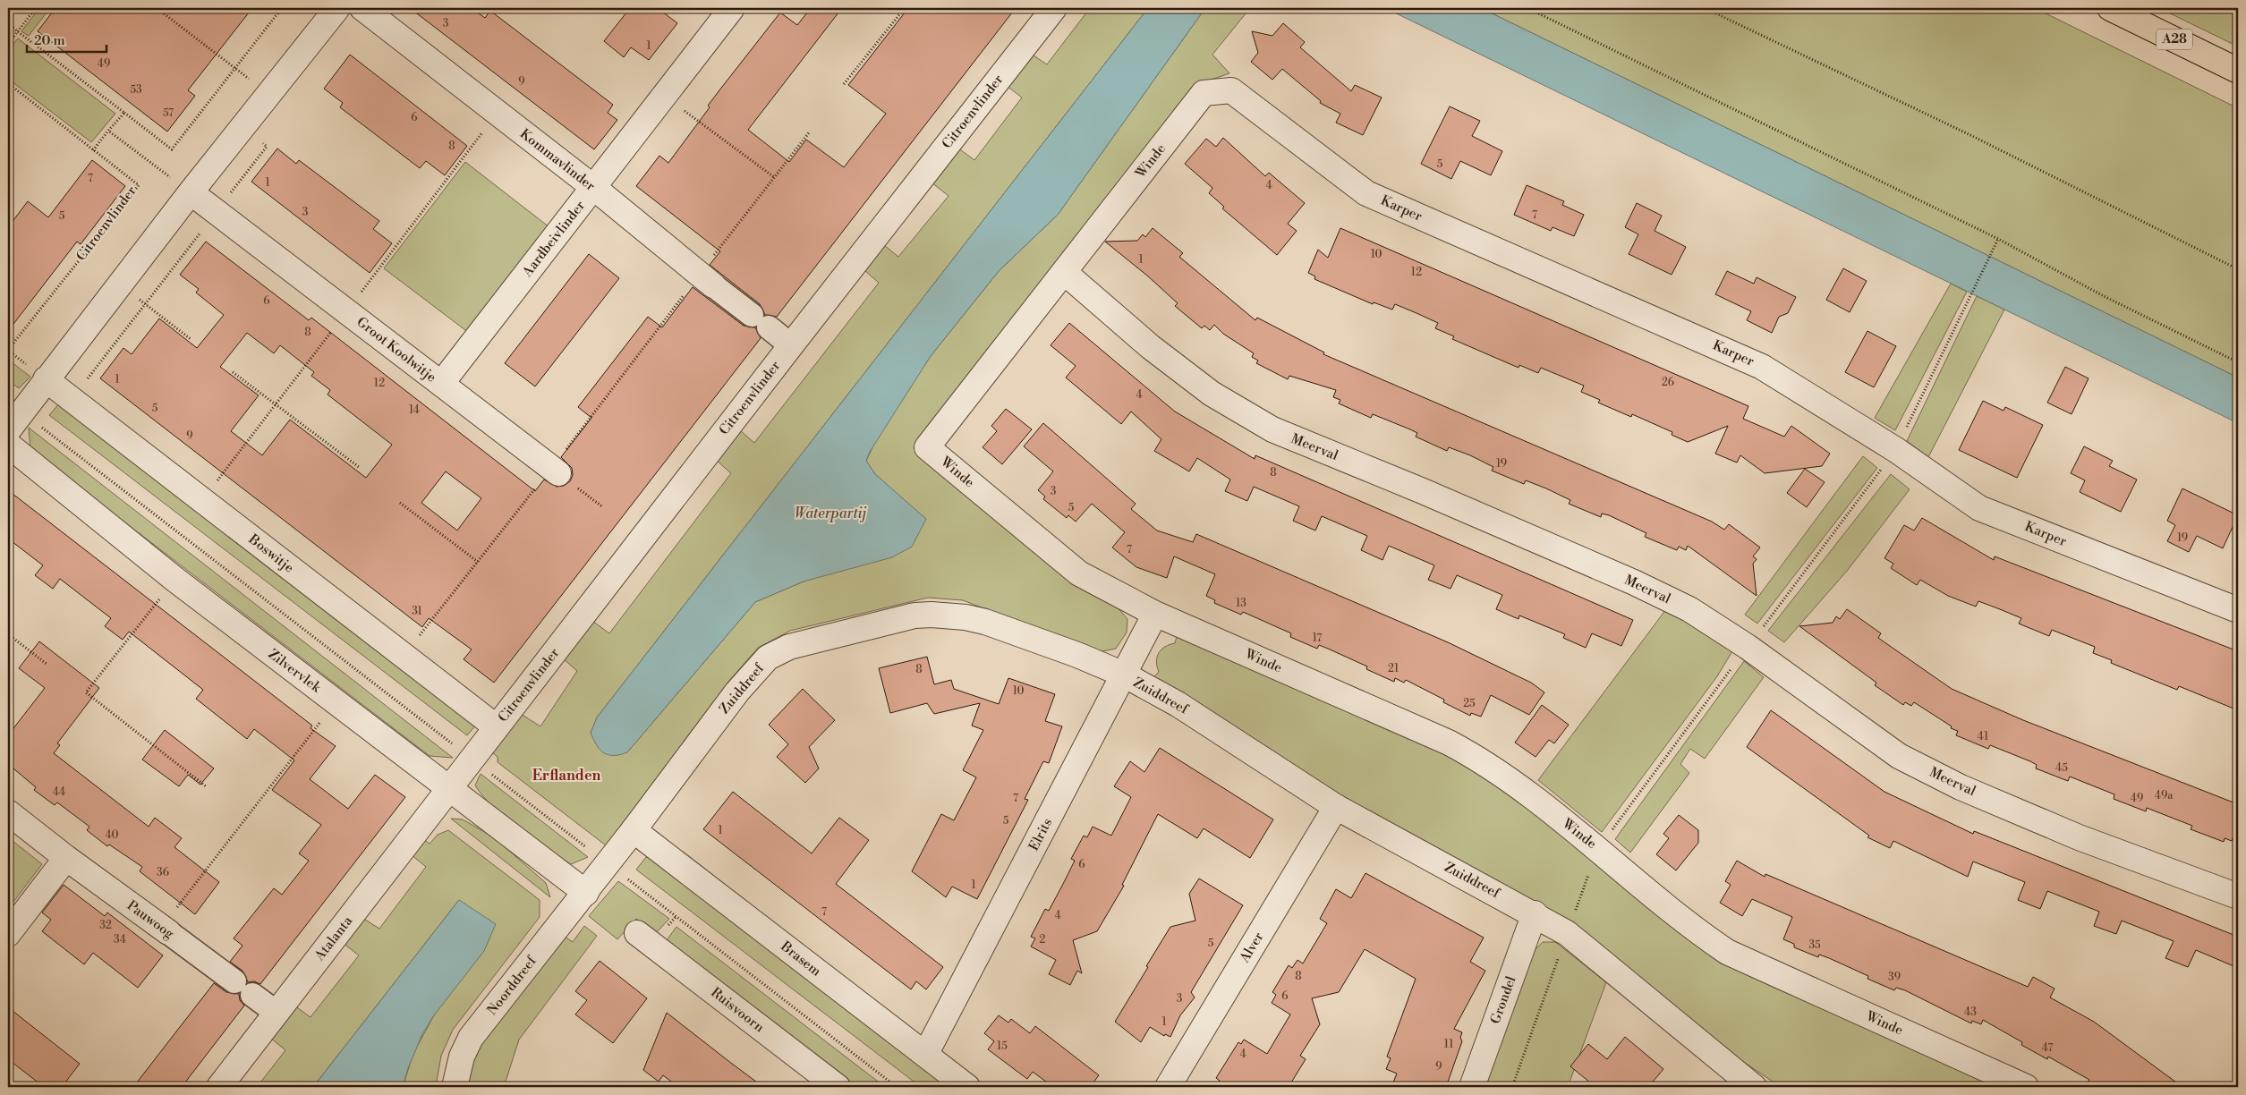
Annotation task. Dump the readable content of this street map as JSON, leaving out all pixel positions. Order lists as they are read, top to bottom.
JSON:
{
  "streets": {
    "highway": ["A28"],
    "street": [
      "Citroenvlinder",
      "Kommavlinder",
      "Winde",
      "Karper",
      "Aardbeivlinder",
      "Groot Koolwitje",
      "Meerval",
      "Boswitje",
      "Zilvervlek",
      "Zuiddreef",
      "Elrits",
      "Pauwoog",
      "Atalanta",
      "Alver",
      "Brasem",
      "Noorddreef",
      "Grondel",
      "Ruisvoorn"
    ]
  },
  "crossings": [
    ["Citroenvlinder", "Kommavlinder"],
    ["Citroenvlinder", "Boswitje"],
    ["Citroenvlinder", "Zilvervlek"],
    ["Citroenvlinder", "Atalanta"],
    ["Kommavlinder", "Aardbeivlinder"],
    ["Winde", "Karper"],
    ["Winde", "Meerval"],
    ["Winde", "Elrits"],
    ["Aardbeivlinder", "Groot Koolwitje"],
    ["Zilvervlek", "Zuiddreef"],
    ["Zilvervlek", "Atalanta"],
    ["Zilvervlek", "Noorddreef"],
    ["Zuiddreef", "Elrits"],
    ["Zuiddreef", "Alver"],
    ["Zuiddreef", "Brasem"],
    ["Zuiddreef", "Noorddreef"],
    ["Zuiddreef", "Grondel"],
    ["Elrits", "Brasem"],
    ["Pauwoog", "Atalanta"]
  ],
  "districts": ["Erflanden"],
  "water": ["Waterpartij"],
  "house_numbers": [
    "3",
    "1",
    "49",
    "9",
    "53",
    "57",
    "6",
    "8",
    "5",
    "7",
    "1",
    "4",
    "3",
    "7",
    "5",
    "10",
    "1",
    "12",
    "6",
    "8",
    "1",
    "26",
    "12",
    "4",
    "5",
    "14",
    "9",
    "19",
    "8",
    "3",
    "5",
    "19",
    "7",
    "13",
    "31",
    "17",
    "21",
    "8",
    "10",
    "25",
    "41",
    "45",
    "44",
    "49a",
    "7",
    "49",
    "5",
    "1",
    "40",
    "6",
    "36",
    "1",
    "7",
    "4",
    "32",
    "34",
    "2",
    "5",
    "35",
    "8",
    "39",
    "6",
    "3",
    "43",
    "1",
    "11",
    "15",
    "47",
    "4",
    "9"
  ],
  "scale_bar": "20 m"
}
